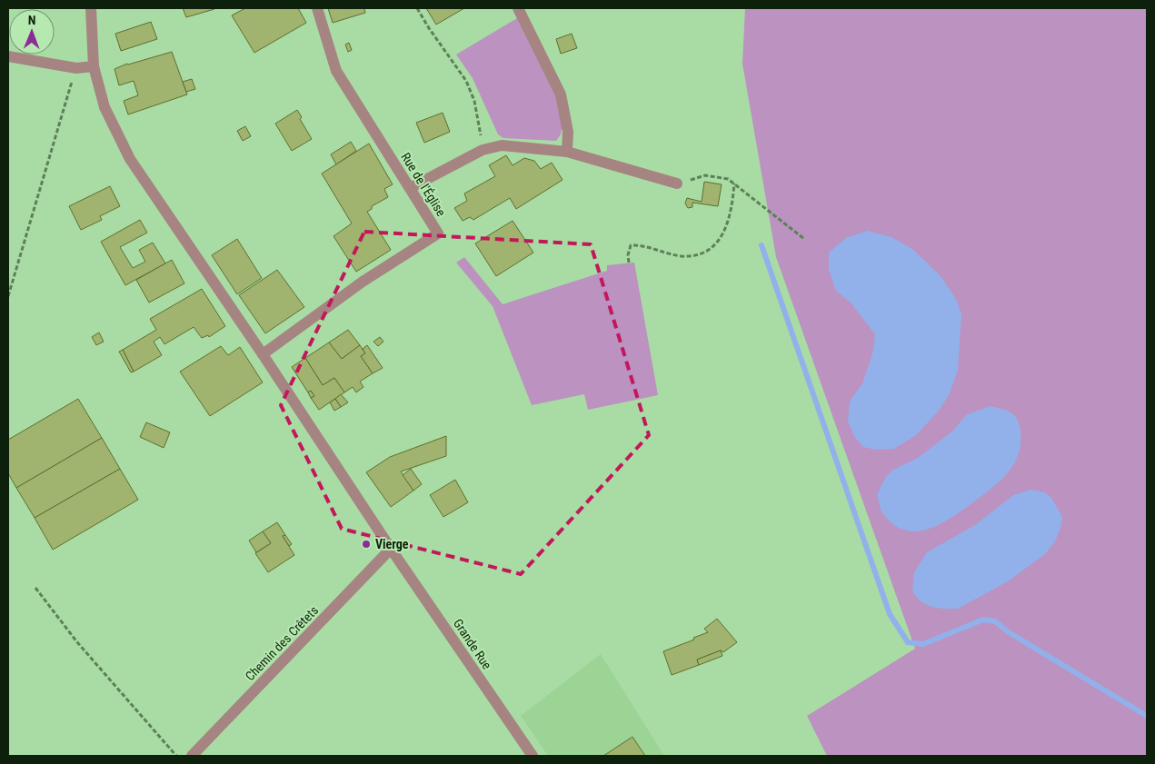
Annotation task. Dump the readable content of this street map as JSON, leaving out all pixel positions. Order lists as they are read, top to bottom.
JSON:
{
  "streets": {
    "street": ["Rue de l'Église", "Chemin des Crêtets", "Grande Rue"]
  },
  "crossings": [
    ["Rue de l'Église", "Grande Rue"],
    ["Chemin des Crêtets", "Grande Rue"]
  ],
  "places": ["Vierge"],
  "north": "top"
}
